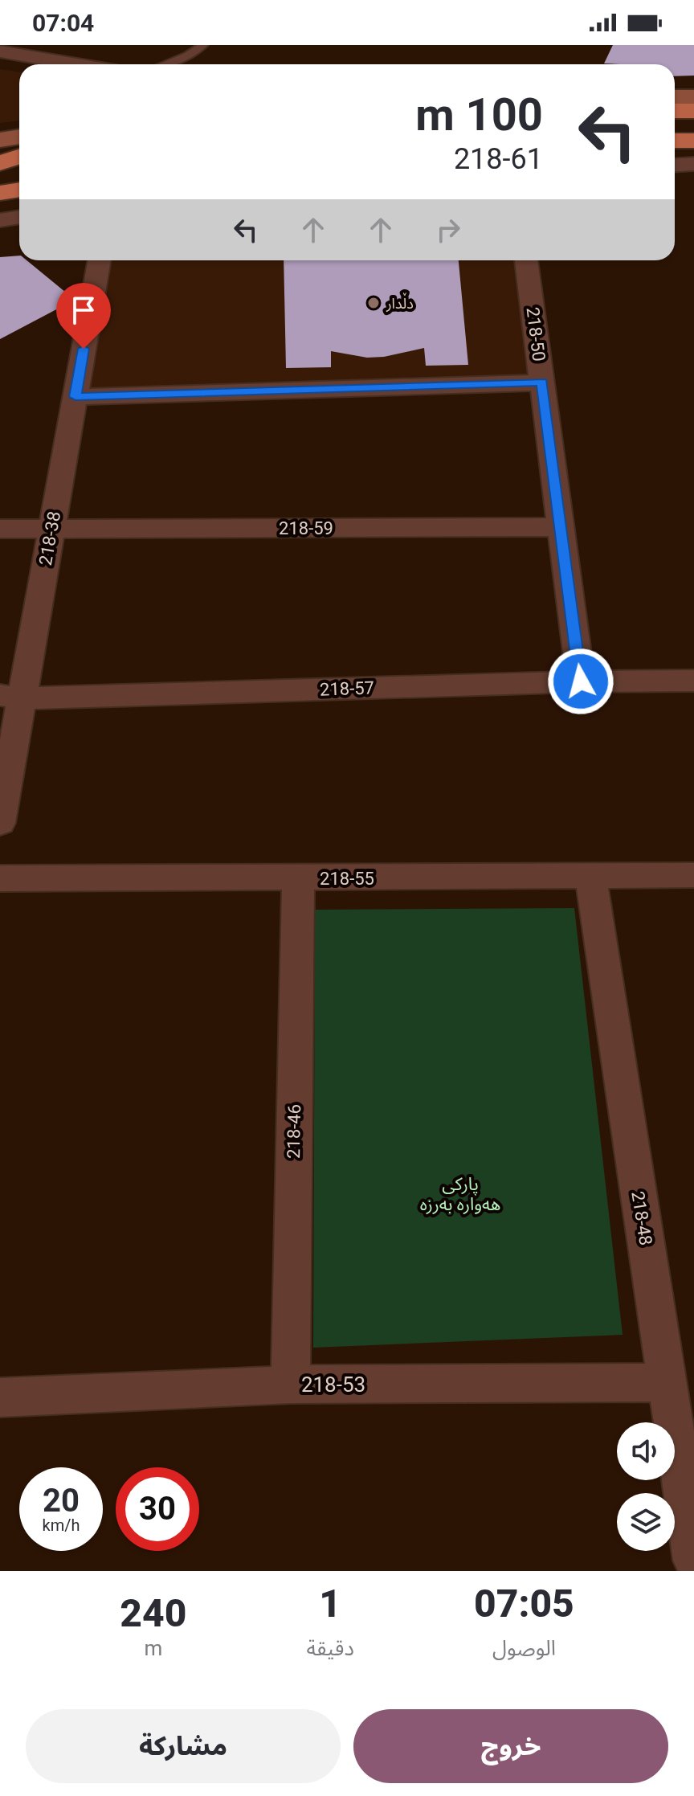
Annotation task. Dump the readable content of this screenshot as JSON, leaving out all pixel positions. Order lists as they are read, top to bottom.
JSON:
{
  "streets": {
    "street": [
      "218-50",
      "218-59",
      "218-38",
      "218-57",
      "218-55",
      "218-46",
      "218-48",
      "218-53"
    ]
  },
  "crossings": [
    ["218-50", "218-59"],
    ["218-50", "218-57"],
    ["218-59", "218-38"],
    ["218-38", "218-57"],
    ["218-55", "218-46"],
    ["218-55", "218-48"],
    ["218-46", "218-53"],
    ["218-48", "218-53"]
  ],
  "parks": ["پارکی هەوارە بەرزە"],
  "places": ["دڵدار"],
  "page": {
    "status": "07:04",
    "turn": ["100 m", "218-61"],
    "speed": "20 km/h",
    "limit": "30",
    "eta": [
      "07:05",
      "الوصول",
      "1",
      "دقيقة",
      "240",
      "m"
    ],
    "buttons": ["خروج", "مشاركة"]
  }
}
